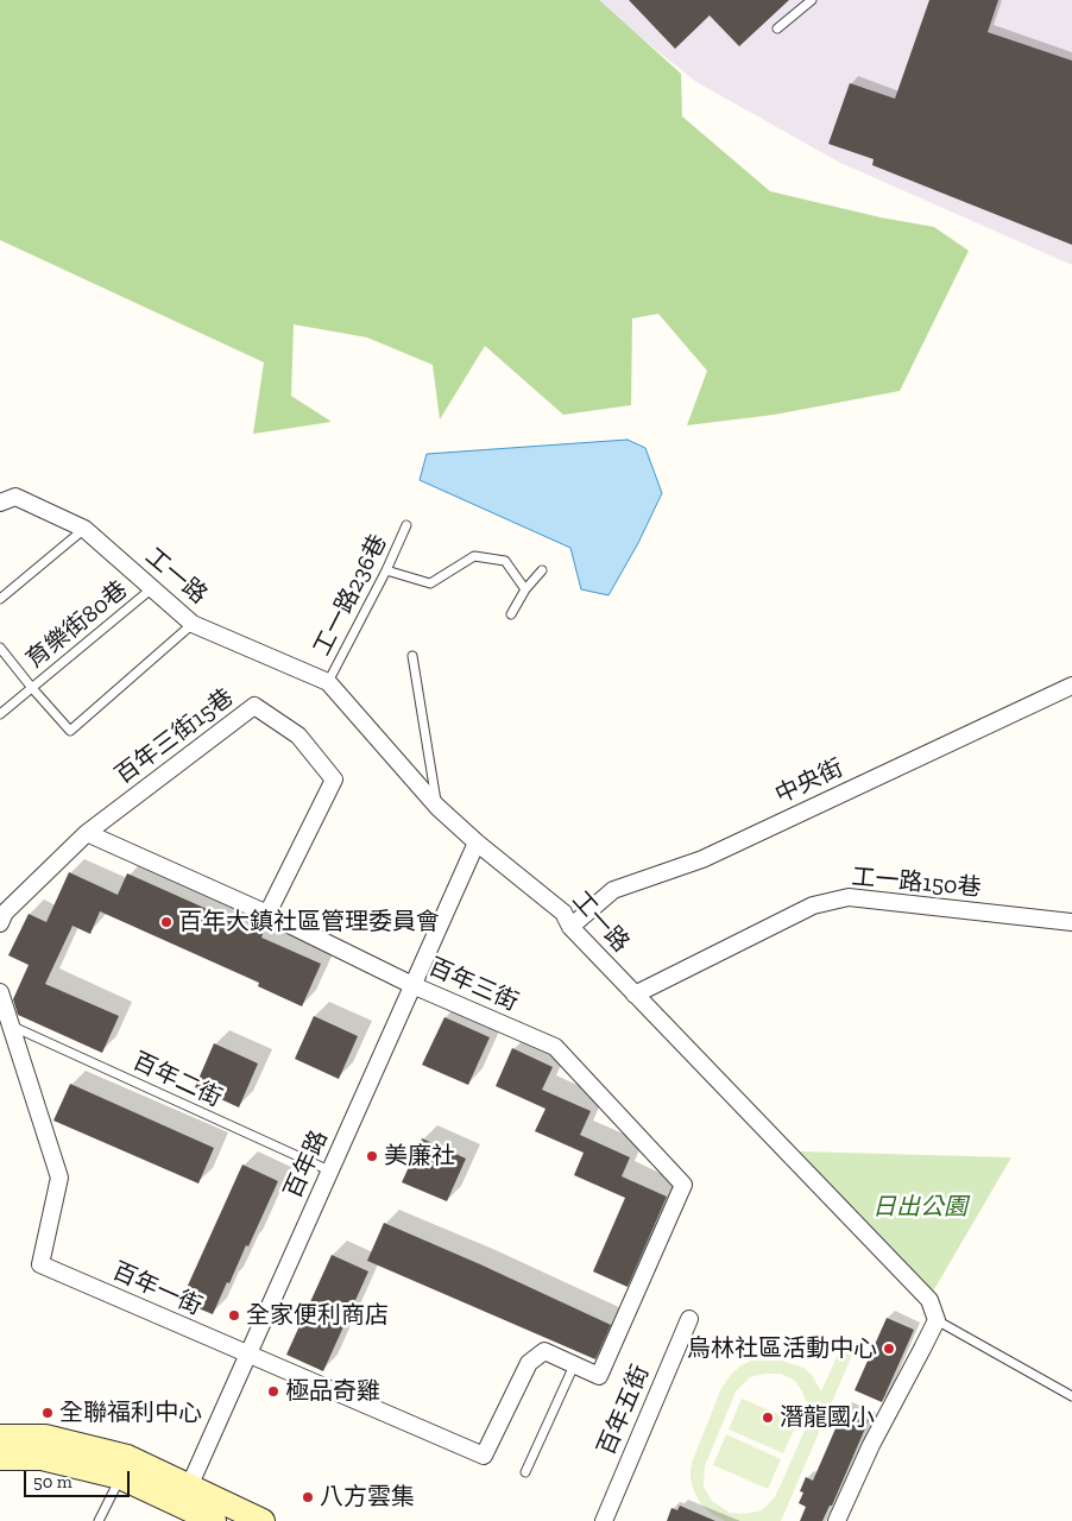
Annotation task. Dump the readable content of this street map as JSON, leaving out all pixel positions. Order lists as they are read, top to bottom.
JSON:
{
  "streets": {
    "street": [
      "工一路",
      "百年三街15巷",
      "中央街",
      "工一路150巷",
      "百年三街",
      "百年路",
      "百年一街",
      "百年五街"
    ],
    "lane": ["工一路236巷", "育樂街80巷", "百年二街"]
  },
  "crossings": [
    ["工一路", "工一路236巷"],
    ["工一路", "育樂街80巷"],
    ["工一路", "中央街"],
    ["工一路", "工一路150巷"],
    ["工一路", "百年路"],
    ["百年三街15巷", "百年三街"],
    ["百年三街", "百年路"],
    ["百年三街", "百年一街"],
    ["百年二街", "百年路"],
    ["百年二街", "百年一街"],
    ["百年路", "百年一街"]
  ],
  "parks": ["日出公園"],
  "places": [
    "百年大鎮社區管理委員會",
    "美廉社",
    "全家便利商店",
    "烏林社區活動中心",
    "極品奇雞",
    "全聯福利中心",
    "潛龍國小",
    "八方雲集"
  ],
  "scale_bar": "50 m"
}
